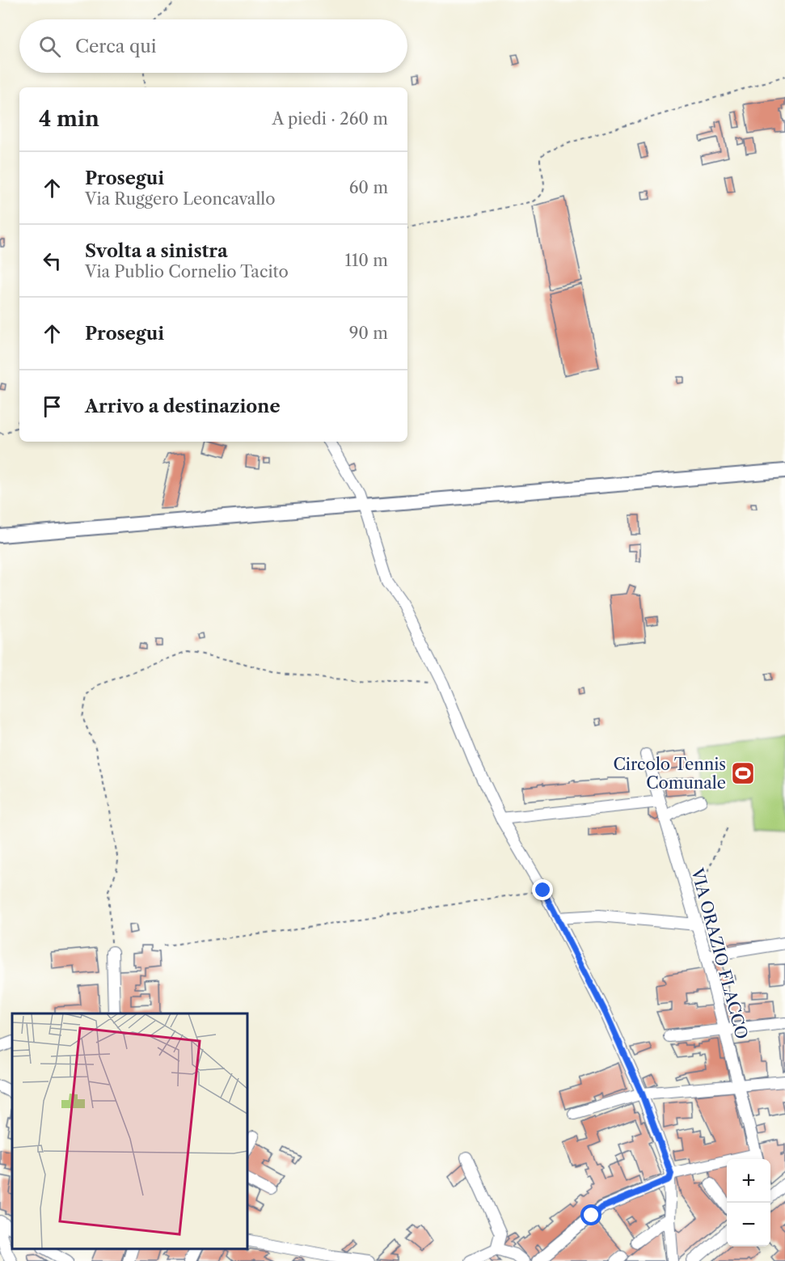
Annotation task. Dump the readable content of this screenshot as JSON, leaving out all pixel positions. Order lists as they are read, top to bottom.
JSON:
{
  "streets": {
    "street": ["VIA ORAZIO FLACCO"]
  },
  "places": {
    "sports": ["Circolo Tennis Comunale"]
  },
  "page": {
    "search": "Cerca qui",
    "heading": ["4 min", "A piedi · 260 m"],
    "list": [
      ["Prosegui", "Via Ruggero Leoncavallo", "60 m"],
      ["Svolta a sinistra", "Via Publio Cornelio Tacito", "110 m"],
      ["Prosegui", "90 m"],
      "Arrivo a destinazione"
    ],
    "map_buttons": ["+", "−"]
  }
}
